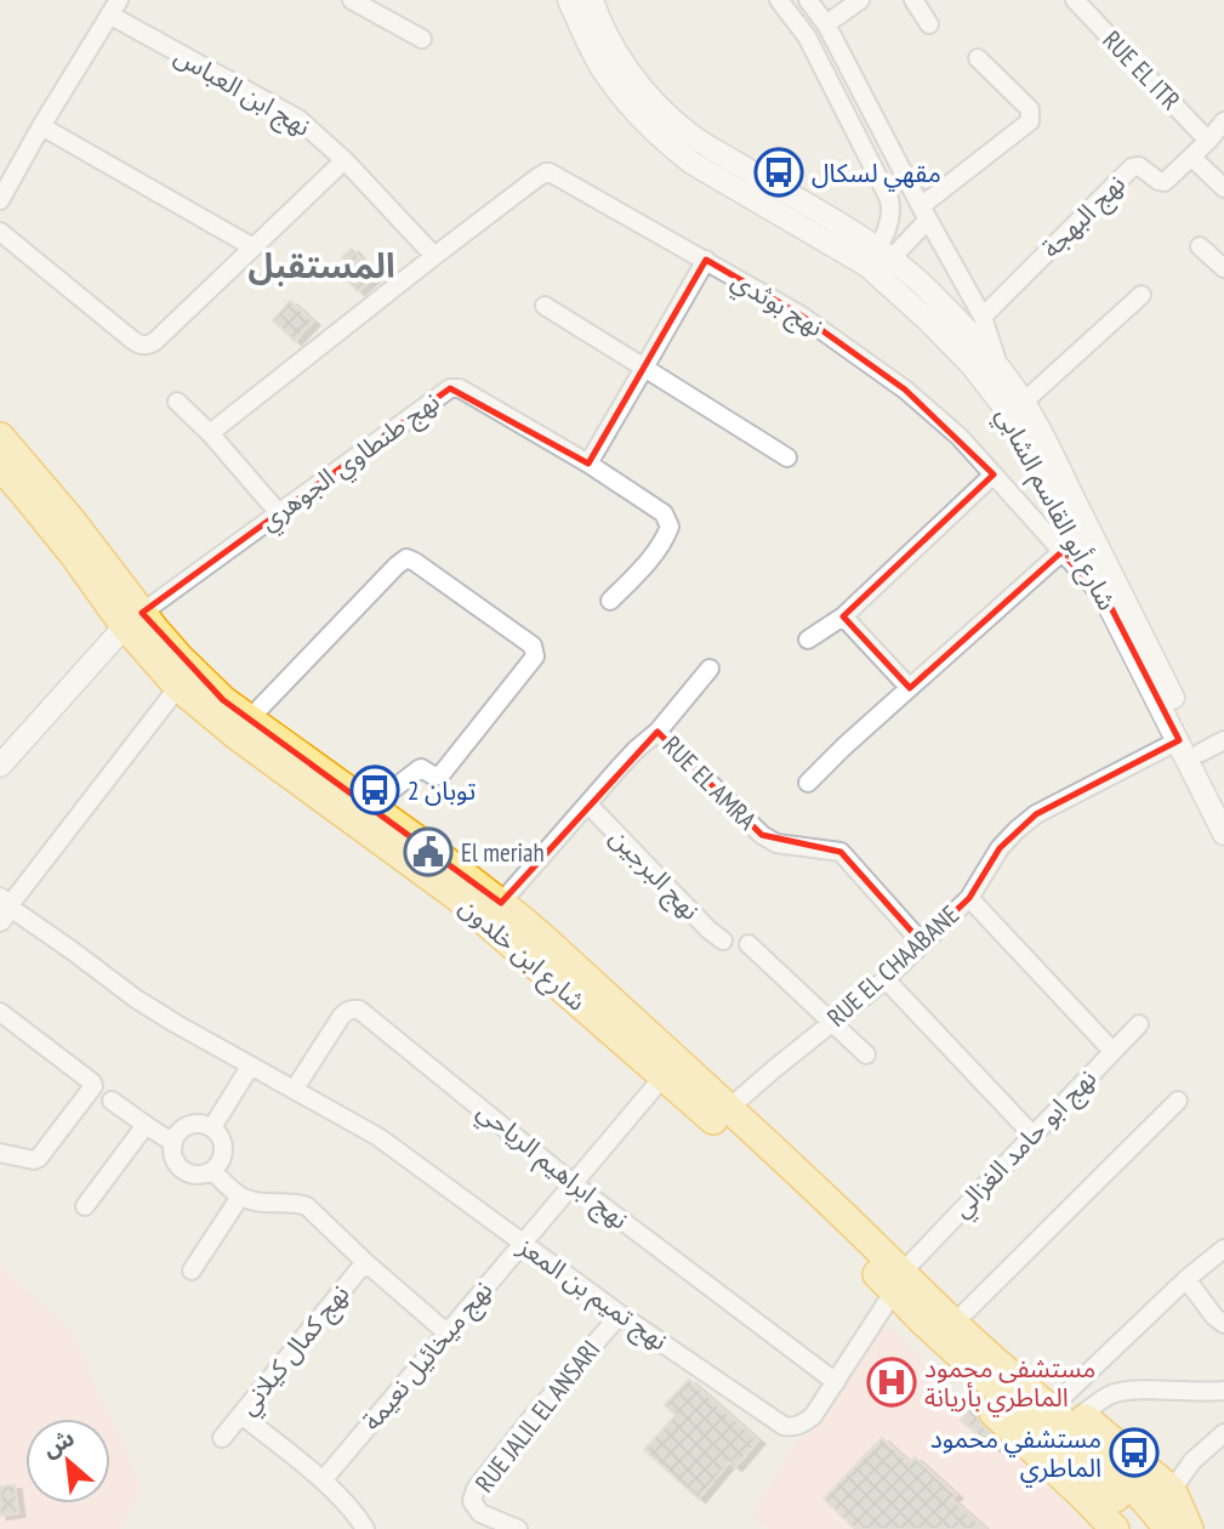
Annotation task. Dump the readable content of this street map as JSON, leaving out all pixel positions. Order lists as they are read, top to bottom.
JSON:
{
  "streets": {
    "highway": ["شارع ابن خلدون"],
    "street": [
      "RUE EL ITR",
      "نهج ابن العباس",
      "نهج البهجة",
      "نهج بوثدي",
      "نهج طنطاوي الجوهري",
      "شارع أبو القاسم الشابي",
      "RUE EL AMRA",
      "نهج البرجين",
      "RUE EL CHAABANE",
      "نهج ابو حامد الغزالي",
      "نهج ابراهيم الرياحي",
      "نهج تميم بن المعز",
      "نهج كمال كيلاني",
      "نهج ميخائيل نعيمة",
      "RUE JALIL EL ANSARI"
    ]
  },
  "crossings": [
    ["نهج ابن العباس", "نهج بوثدي"],
    ["نهج بوثدي", "شارع أبو القاسم الشابي"],
    ["نهج طنطاوي الجوهري", "شارع ابن خلدون"],
    ["شارع أبو القاسم الشابي", "RUE EL CHAABANE"],
    ["RUE EL AMRA", "RUE EL CHAABANE"],
    ["شارع ابن خلدون", "RUE EL CHAABANE"],
    ["شارع ابن خلدون", "نهج تميم بن المعز"],
    ["شارع ابن خلدون", "نهج ميخائيل نعيمة"],
    ["نهج ابراهيم الرياحي", "نهج تميم بن المعز"],
    ["نهج ابراهيم الرياحي", "نهج ميخائيل نعيمة"],
    ["نهج تميم بن المعز", "نهج ميخائيل نعيمة"],
    ["نهج تميم بن المعز", "RUE JALIL EL ANSARI"]
  ],
  "districts": ["المستقبل"],
  "places": {
    "bus stop": ["مقهي لسكال", "توبان 2", "مستشفي محمود الماطري"],
    "public building": ["El meriah"],
    "hospital": ["مستشفى محمود الماطري بأريانة"]
  },
  "north": "top left"
}
